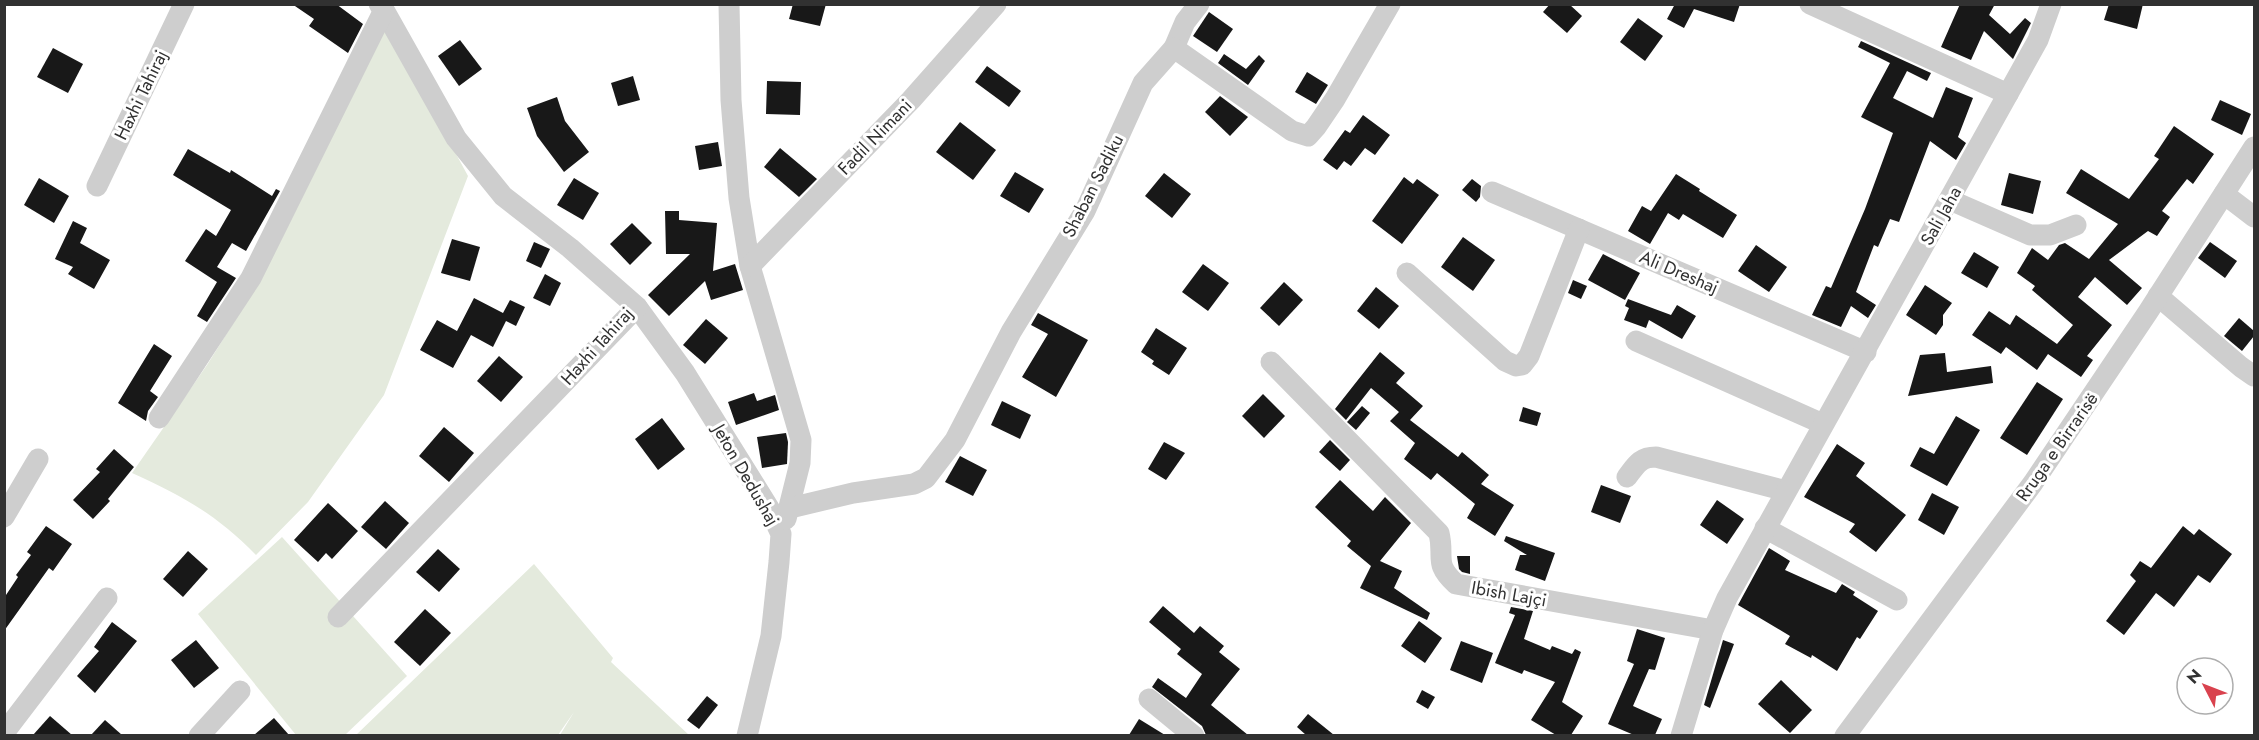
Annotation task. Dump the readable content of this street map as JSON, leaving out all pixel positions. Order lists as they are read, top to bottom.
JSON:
{
  "streets": {
    "street": [
      "Haxhi Tahiraj",
      "Fadil Nimani",
      "Shaban Sadiku",
      "Sali Jaha",
      "Ali Dreshaj",
      "Rruga e Birrarisë",
      "Jeton Dedushaj",
      "Ibish Lajçi"
    ]
  },
  "crossings": [
    ["Haxhi Tahiraj", "Jeton Dedushaj"],
    ["Sali Jaha", "Ali Dreshaj"],
    ["Sali Jaha", "Ibish Lajçi"]
  ],
  "north": "top left"
}
